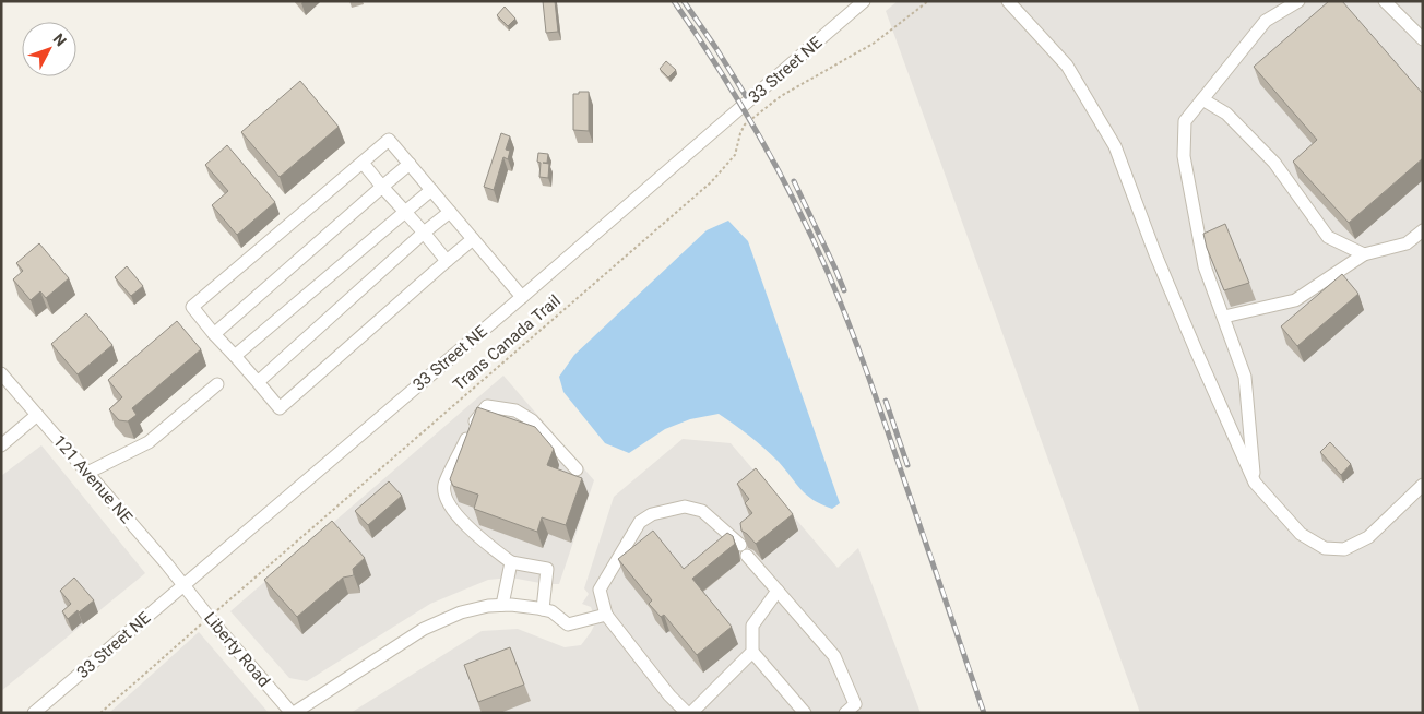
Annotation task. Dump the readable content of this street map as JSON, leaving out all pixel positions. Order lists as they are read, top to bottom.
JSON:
{
  "streets": {
    "street": ["33 Street NE", "121 Avenue NE", "Liberty Road"],
    "path": ["Trans Canada Trail"]
  },
  "crossings": [
    ["33 Street NE", "121 Avenue NE"],
    ["33 Street NE", "Liberty Road"],
    ["Trans Canada Trail", "Liberty Road"],
    ["121 Avenue NE", "Liberty Road"]
  ],
  "north": "top right"
}
